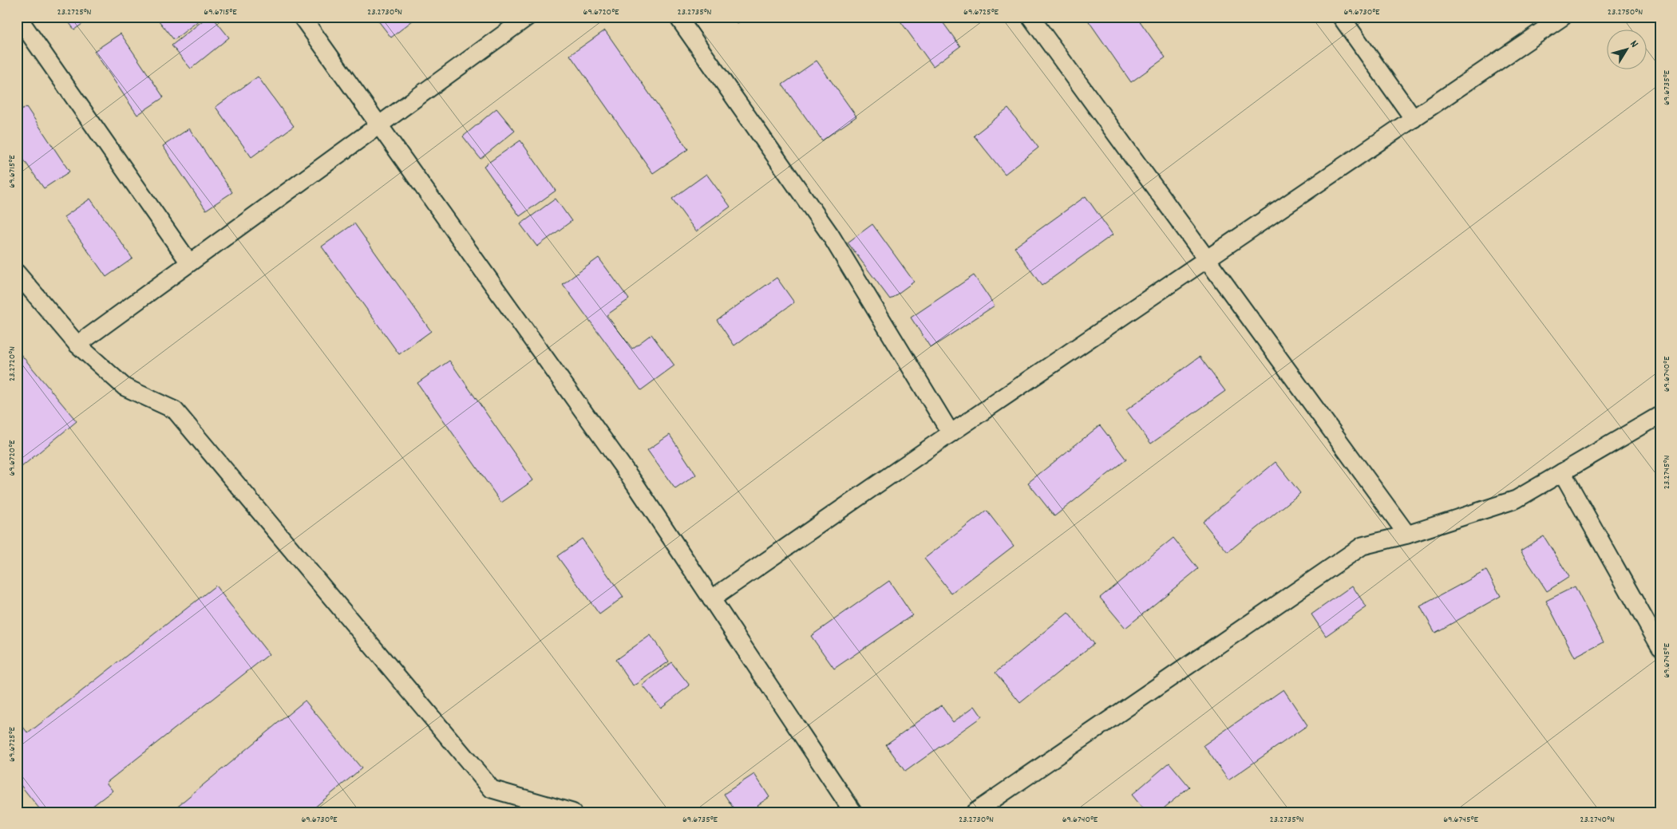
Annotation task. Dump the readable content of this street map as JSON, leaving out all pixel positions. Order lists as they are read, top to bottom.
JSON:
{
  "north": "top right",
  "coordinates": [
    "23.2725°N",
    "69.6715°E",
    "23.2730°N",
    "69.6720°E",
    "23.2735°N",
    "69.6725°E",
    "69.6730°E",
    "23.2750°N",
    "69.6735°E",
    "23.2720°N",
    "69.6740°E",
    "23.2745°N",
    "69.6745°E",
    "23.2740°N"
  ]
}
